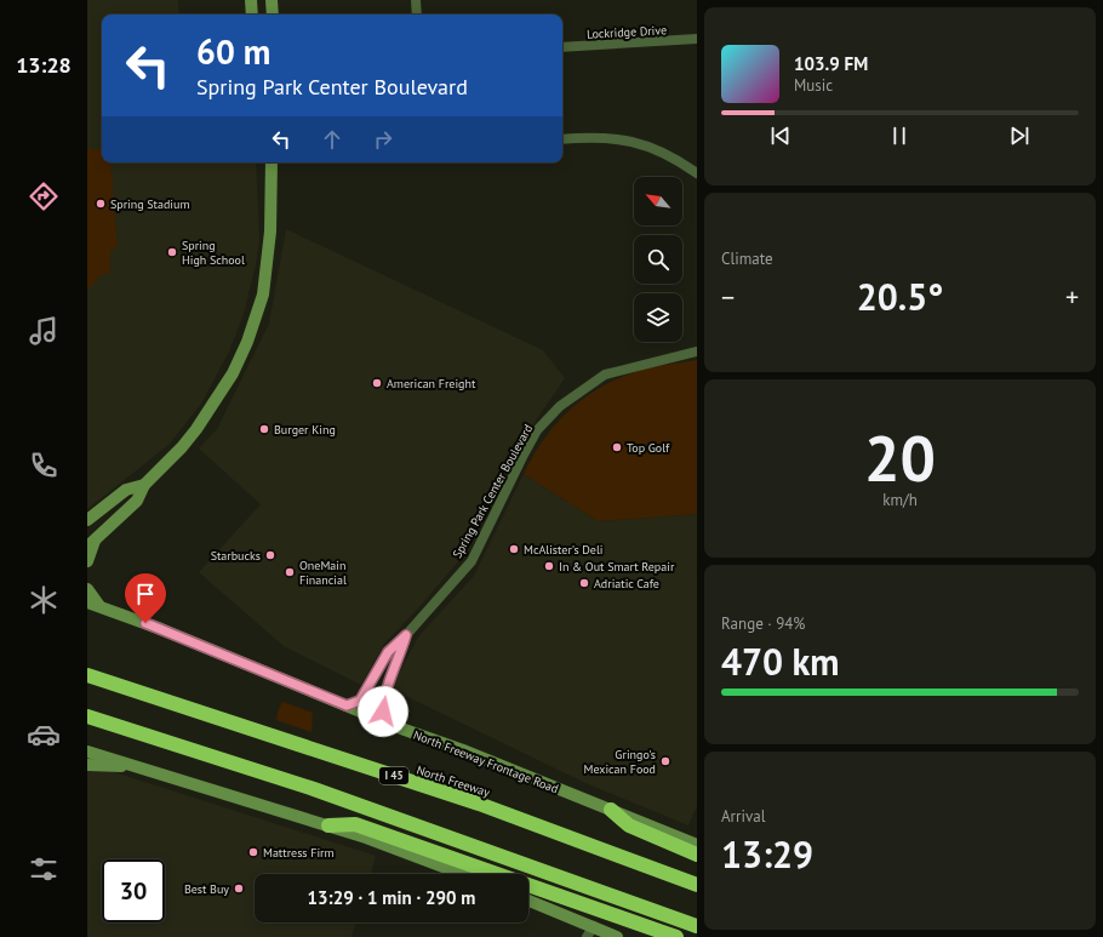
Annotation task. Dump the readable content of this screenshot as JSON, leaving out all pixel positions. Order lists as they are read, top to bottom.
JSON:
{
  "streets": {
    "highway": ["I 45", "North Freeway"],
    "main road": ["North Freeway Frontage Road"],
    "street": ["Lockridge Drive", "Spring Park Center Boulevard"]
  },
  "crossings": [
    ["Spring Park Center Boulevard", "North Freeway Frontage Road"]
  ],
  "places": [
    "Spring Stadium",
    "Spring High School",
    "American Freight",
    "Burger King",
    "Top Golf",
    "McAlister's Deli",
    "Starbucks",
    "In & Out Smart Repair",
    "OneMain Financial",
    "Adriatic Cafe",
    "Gringo's Mexican Food",
    "Mattress Firm",
    "Best Buy"
  ],
  "north": "top left",
  "page": {
    "tabs": "13:28",
    "turn": ["60 m", "Spring Park Center Boulevard"],
    "song": ["103.9 FM", "Music"],
    "tile": [
      "Climate",
      ["20", "km/h"],
      ["Range · 94%", "470 km"],
      ["Arrival", "13:29"]
    ],
    "heat": ["−", "20.5°", "+"],
    "limit": "30",
    "trip": "13:29 · 1 min · 290 m"
  }
}
